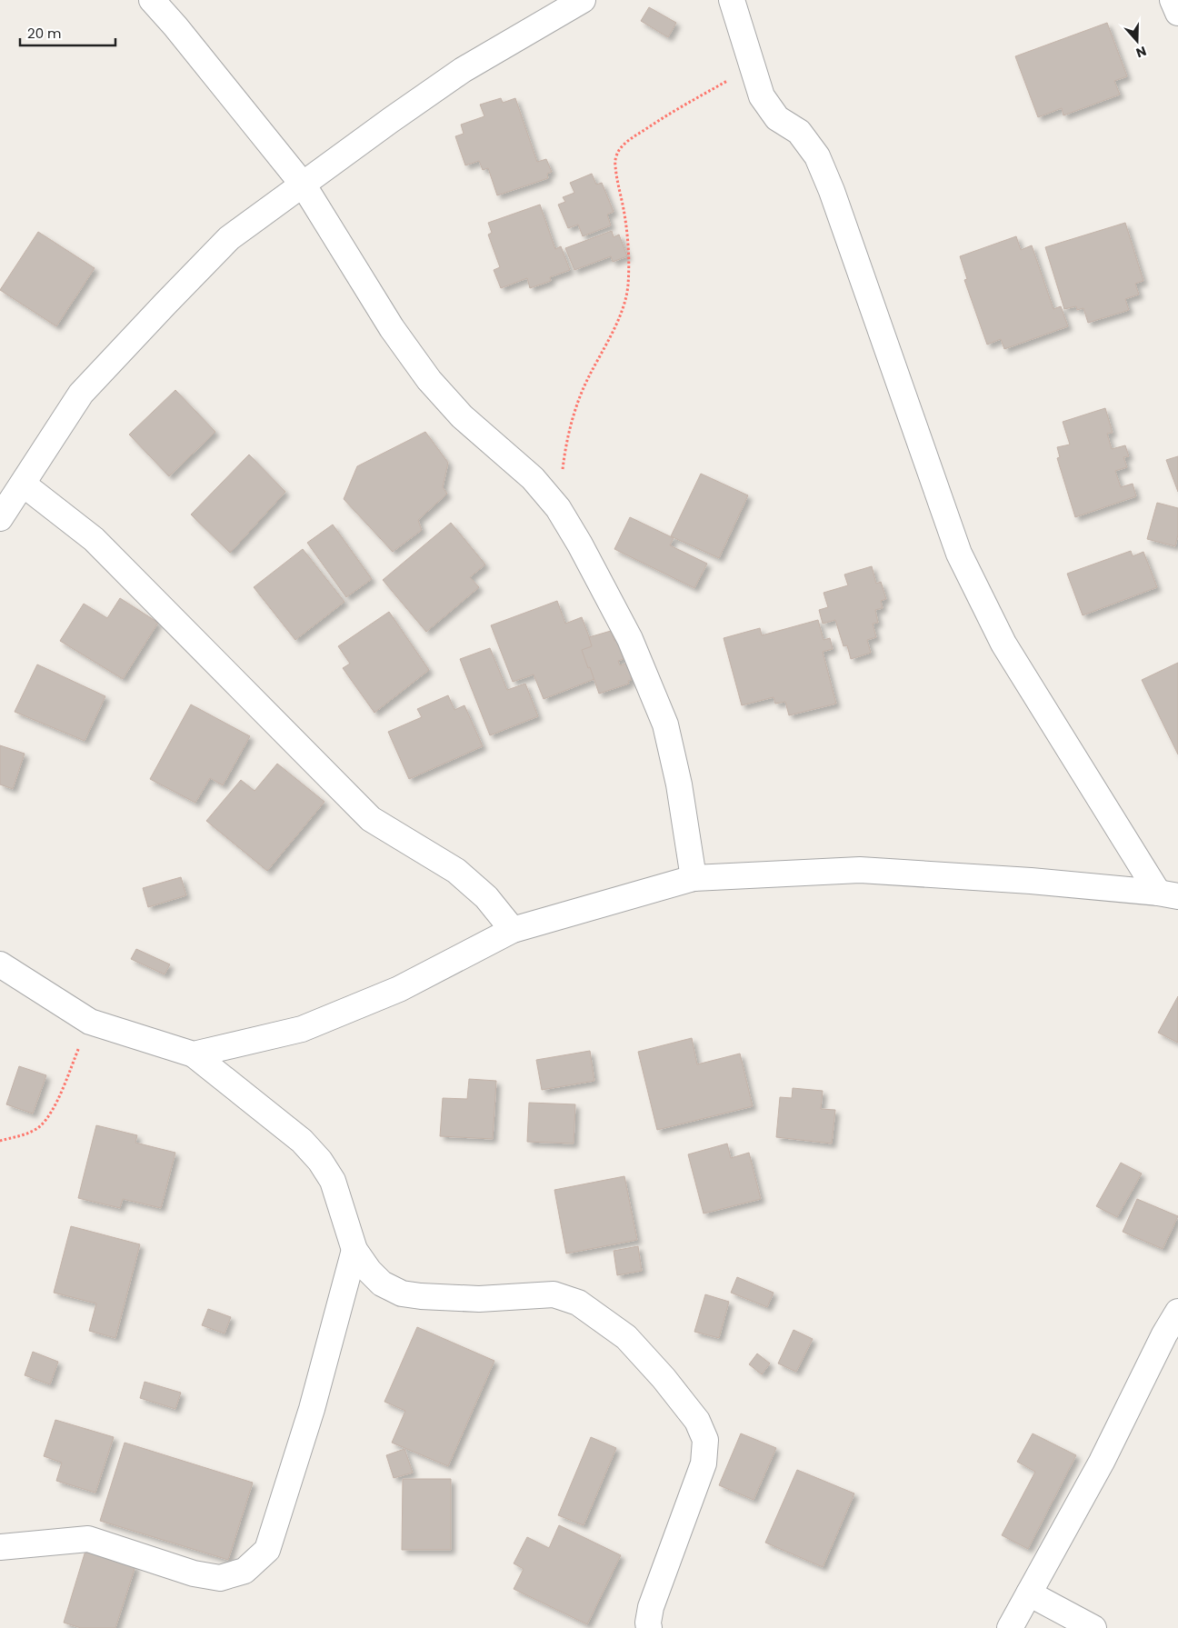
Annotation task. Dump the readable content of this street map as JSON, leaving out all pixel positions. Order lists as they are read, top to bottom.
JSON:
{
  "scale_bar": "20 m",
  "north": "bottom"
}
